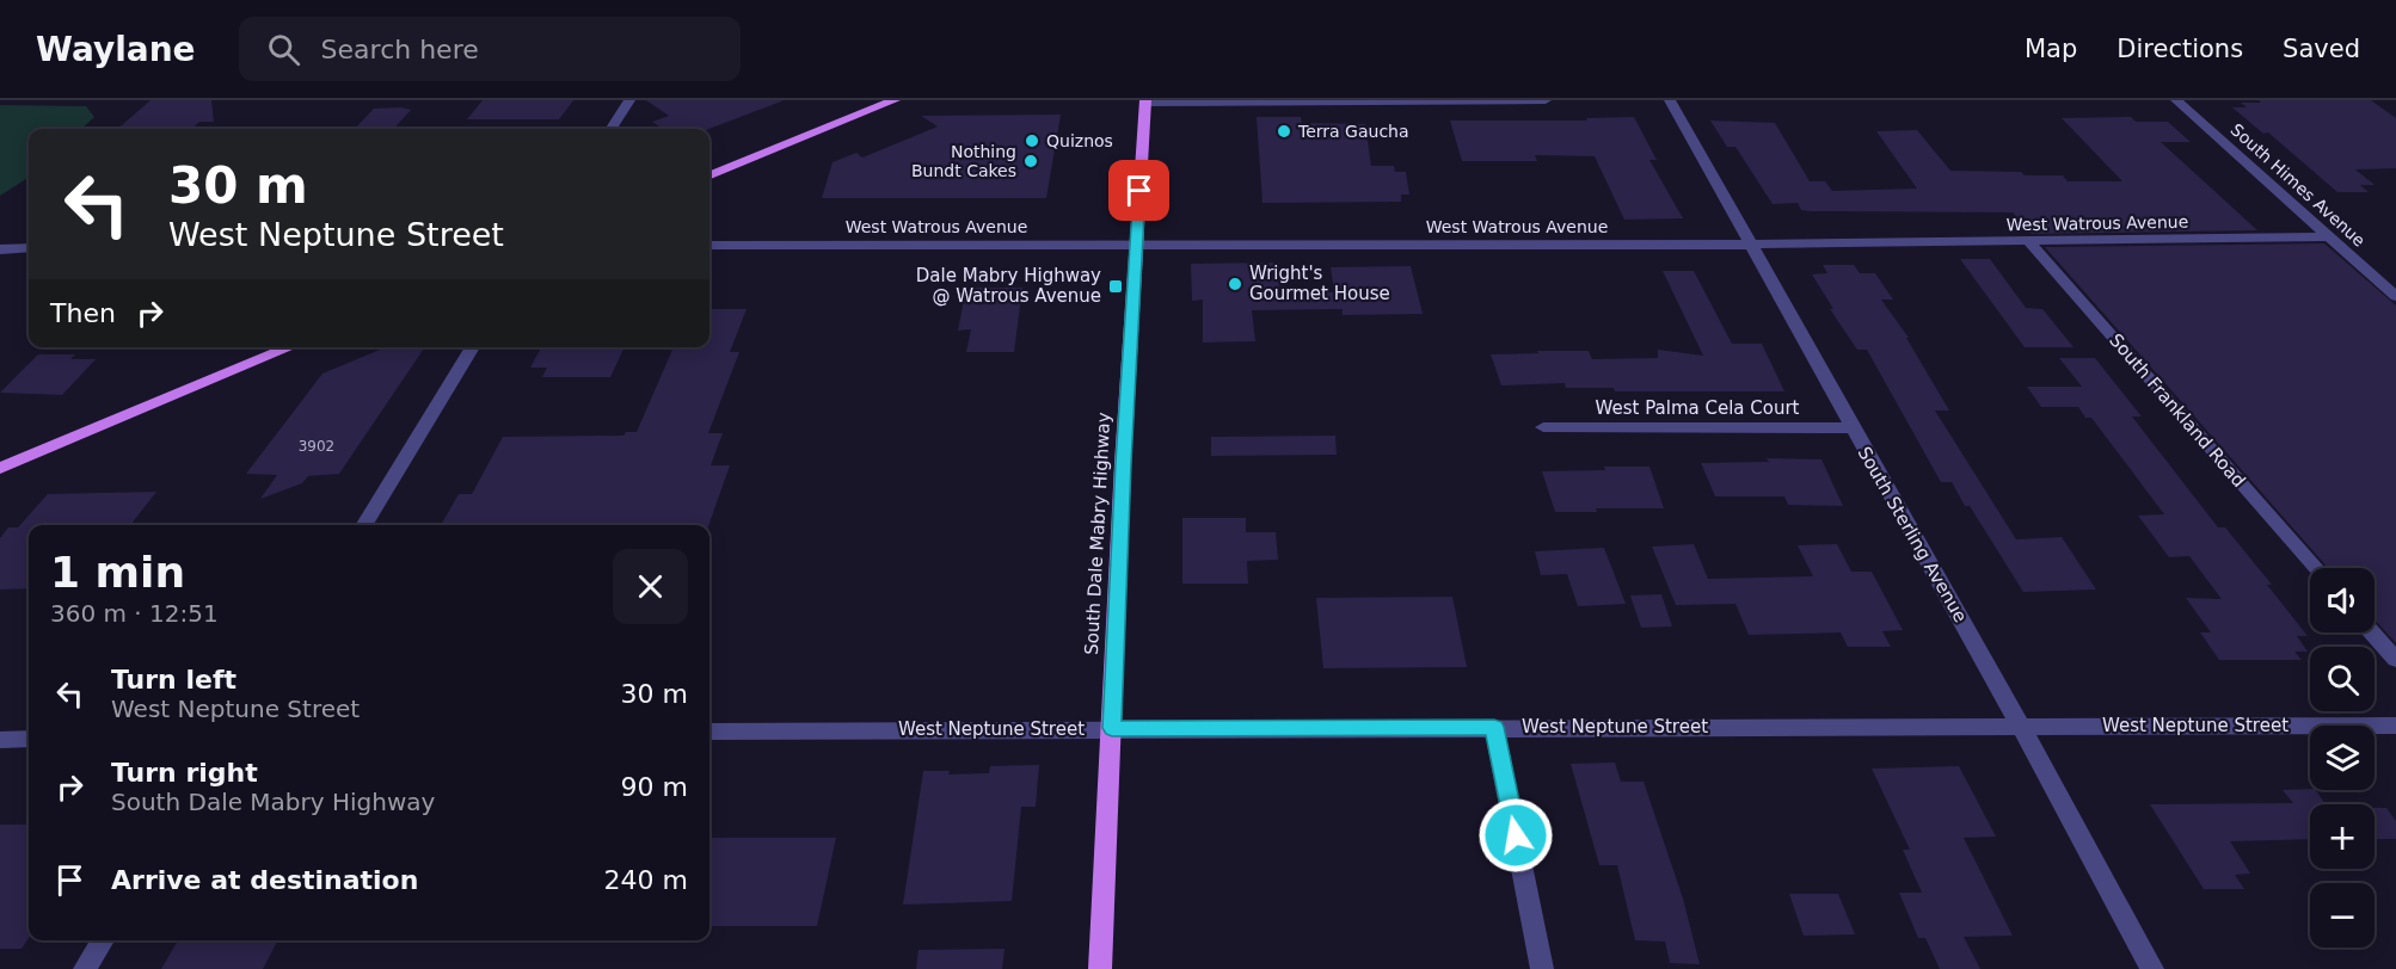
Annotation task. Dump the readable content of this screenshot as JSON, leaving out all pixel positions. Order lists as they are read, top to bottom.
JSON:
{
  "streets": {
    "main road": ["South Dale Mabry Highway"],
    "street": [
      "South Himes Avenue",
      "West Watrous Avenue",
      "West Palma Cela Court",
      "South Frankland Road",
      "South Sterling Avenue",
      "West Neptune Street"
    ]
  },
  "crossings": [
    ["South Himes Avenue", "West Watrous Avenue"],
    ["West Watrous Avenue", "South Frankland Road"],
    ["West Watrous Avenue", "South Dale Mabry Highway"],
    ["West Watrous Avenue", "South Sterling Avenue"],
    ["West Palma Cela Court", "South Sterling Avenue"],
    ["South Dale Mabry Highway", "West Neptune Street"],
    ["South Sterling Avenue", "West Neptune Street"]
  ],
  "places": {
    "other": [
      "Terra Gaucha",
      "Quiznos",
      "Nothing Bundt Cakes",
      "Wright's Gourmet House"
    ],
    "transit": ["Dale Mabry Highway @ Watrous Avenue"]
  },
  "house_numbers": ["3902"],
  "page": {
    "header": "Waylane",
    "search": "Search here",
    "nav": ["Map", "Directions", "Saved"],
    "turn": ["30 m", "West Neptune Street"],
    "then": "Then",
    "heading": ["1 min", "360 m · 12:51"],
    "map_buttons": ["+", "−"],
    "list": [
      {
        "name": "Turn left",
        "note": "West Neptune Street",
        "value": "30 m"
      },
      {
        "name": "Turn right",
        "note": "South Dale Mabry Highway",
        "value": "90 m"
      },
      {
        "name": "Arrive at destination",
        "value": "240 m"
      }
    ]
  }
}
